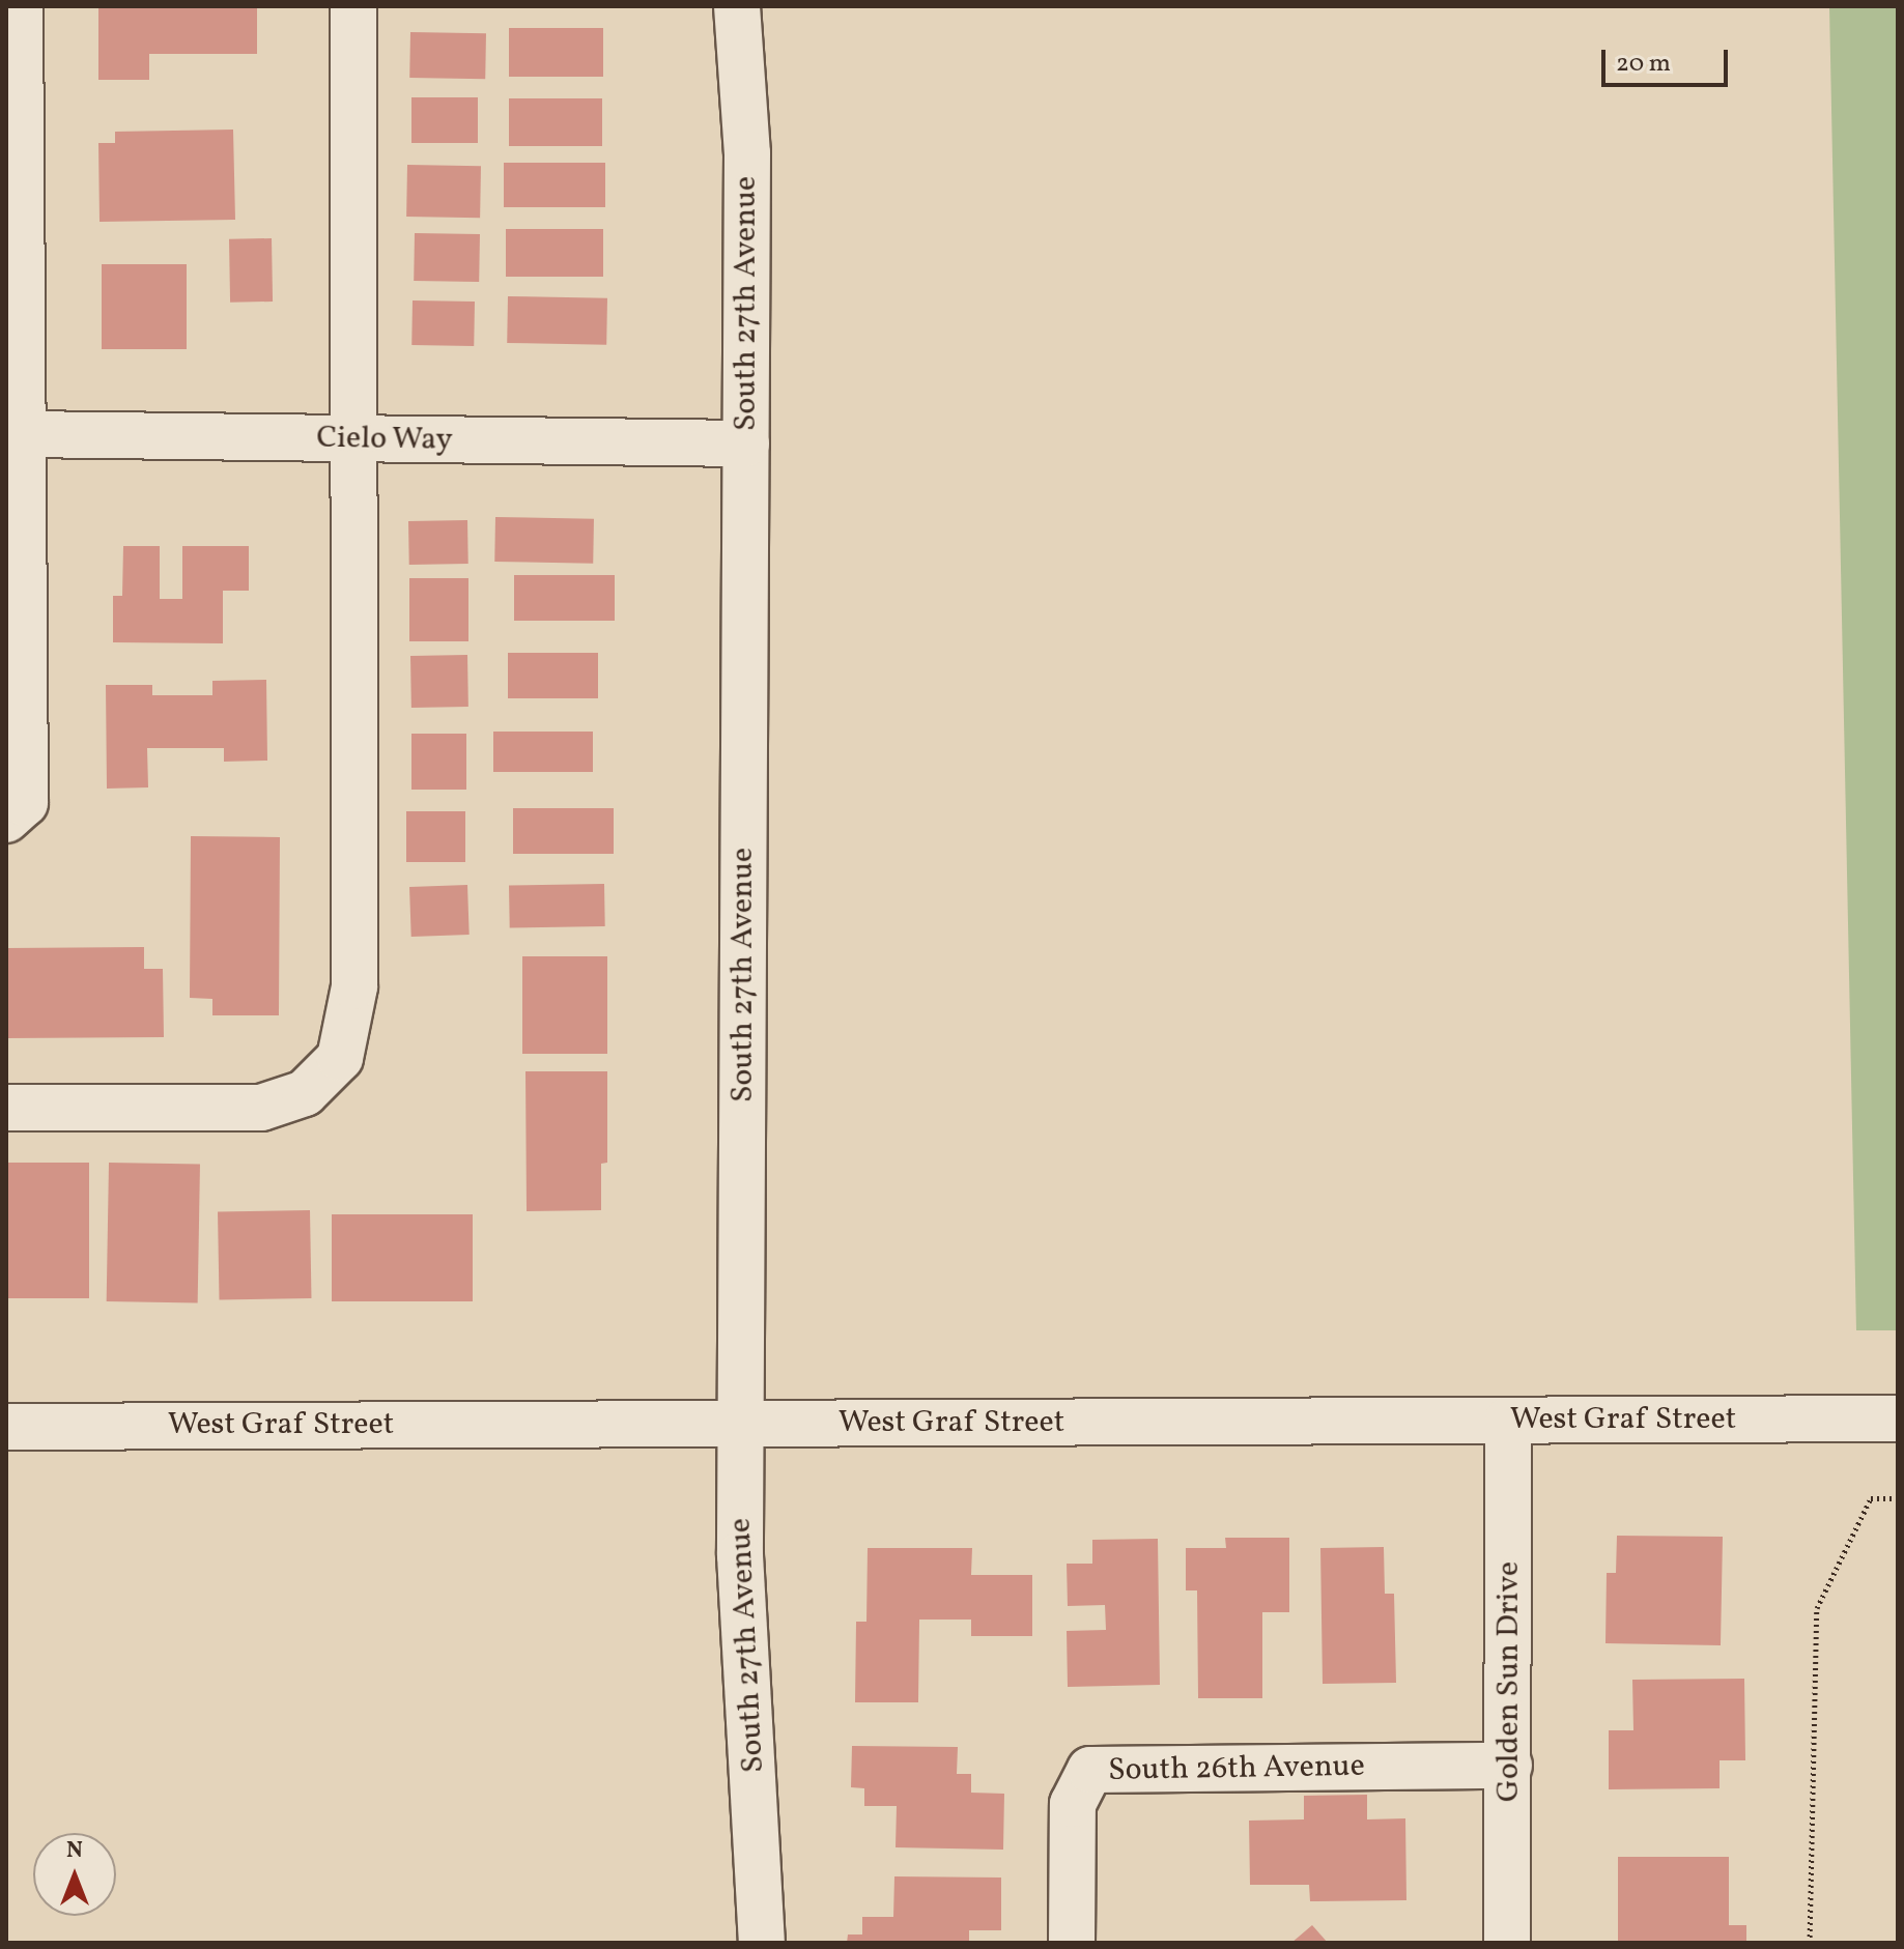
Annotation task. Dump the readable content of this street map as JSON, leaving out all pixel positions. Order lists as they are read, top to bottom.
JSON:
{
  "streets": {
    "street": [
      "South 27th Avenue",
      "Cielo Way",
      "West Graf Street",
      "Golden Sun Drive",
      "South 26th Avenue"
    ]
  },
  "crossings": [
    ["South 27th Avenue", "Cielo Way"],
    ["South 27th Avenue", "West Graf Street"],
    ["West Graf Street", "Golden Sun Drive"],
    ["Golden Sun Drive", "South 26th Avenue"]
  ],
  "scale_bar": "20 m",
  "north": "top"
}
